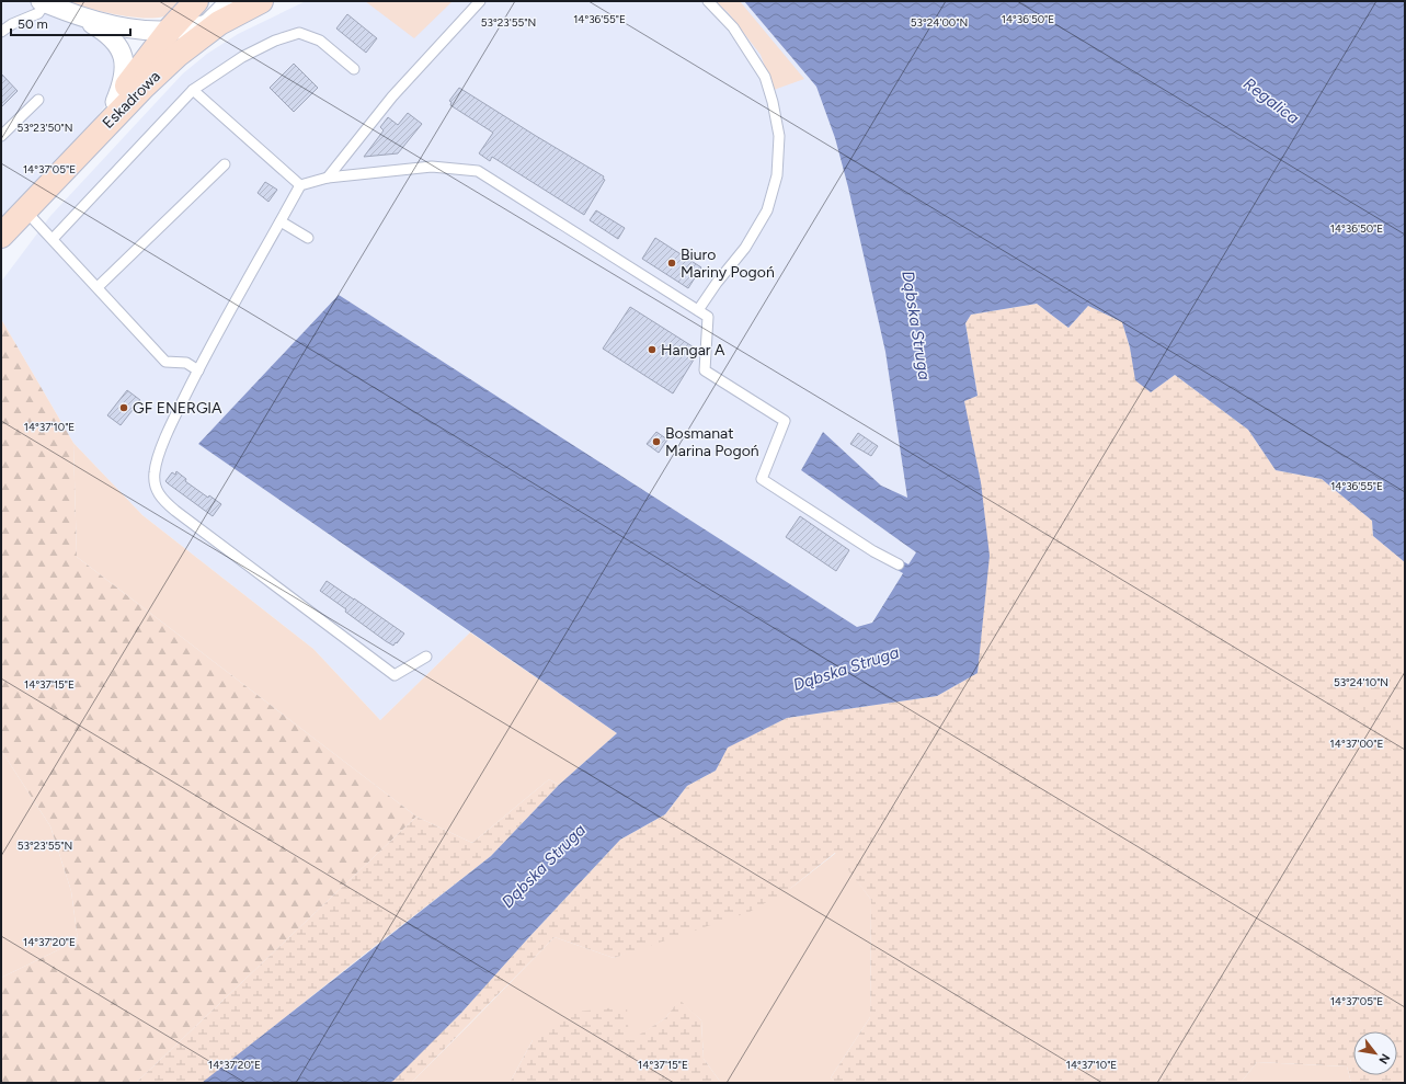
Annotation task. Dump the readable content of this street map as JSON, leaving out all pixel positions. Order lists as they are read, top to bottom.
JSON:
{
  "streets": {
    "street": ["Eskadrowa"]
  },
  "water": ["Regalica", "Dąbska Struga"],
  "places": [
    "Biuro Mariny Pogoń",
    "Hangar A",
    "GF ENERGIA",
    "Bosmanat Marina Pogoń"
  ],
  "scale_bar": "50 m",
  "north": "bottom right",
  "coordinates": [
    "14°36'55\"E",
    "14°36'50\"E",
    "53°24'00\"N",
    "53°23'55\"N",
    "53°23'50\"N",
    "14°37'05\"E",
    "14°37'10\"E",
    "53°24'10\"N",
    "14°37'15\"E",
    "14°37'00\"E",
    "14°37'20\"E"
  ]
}
